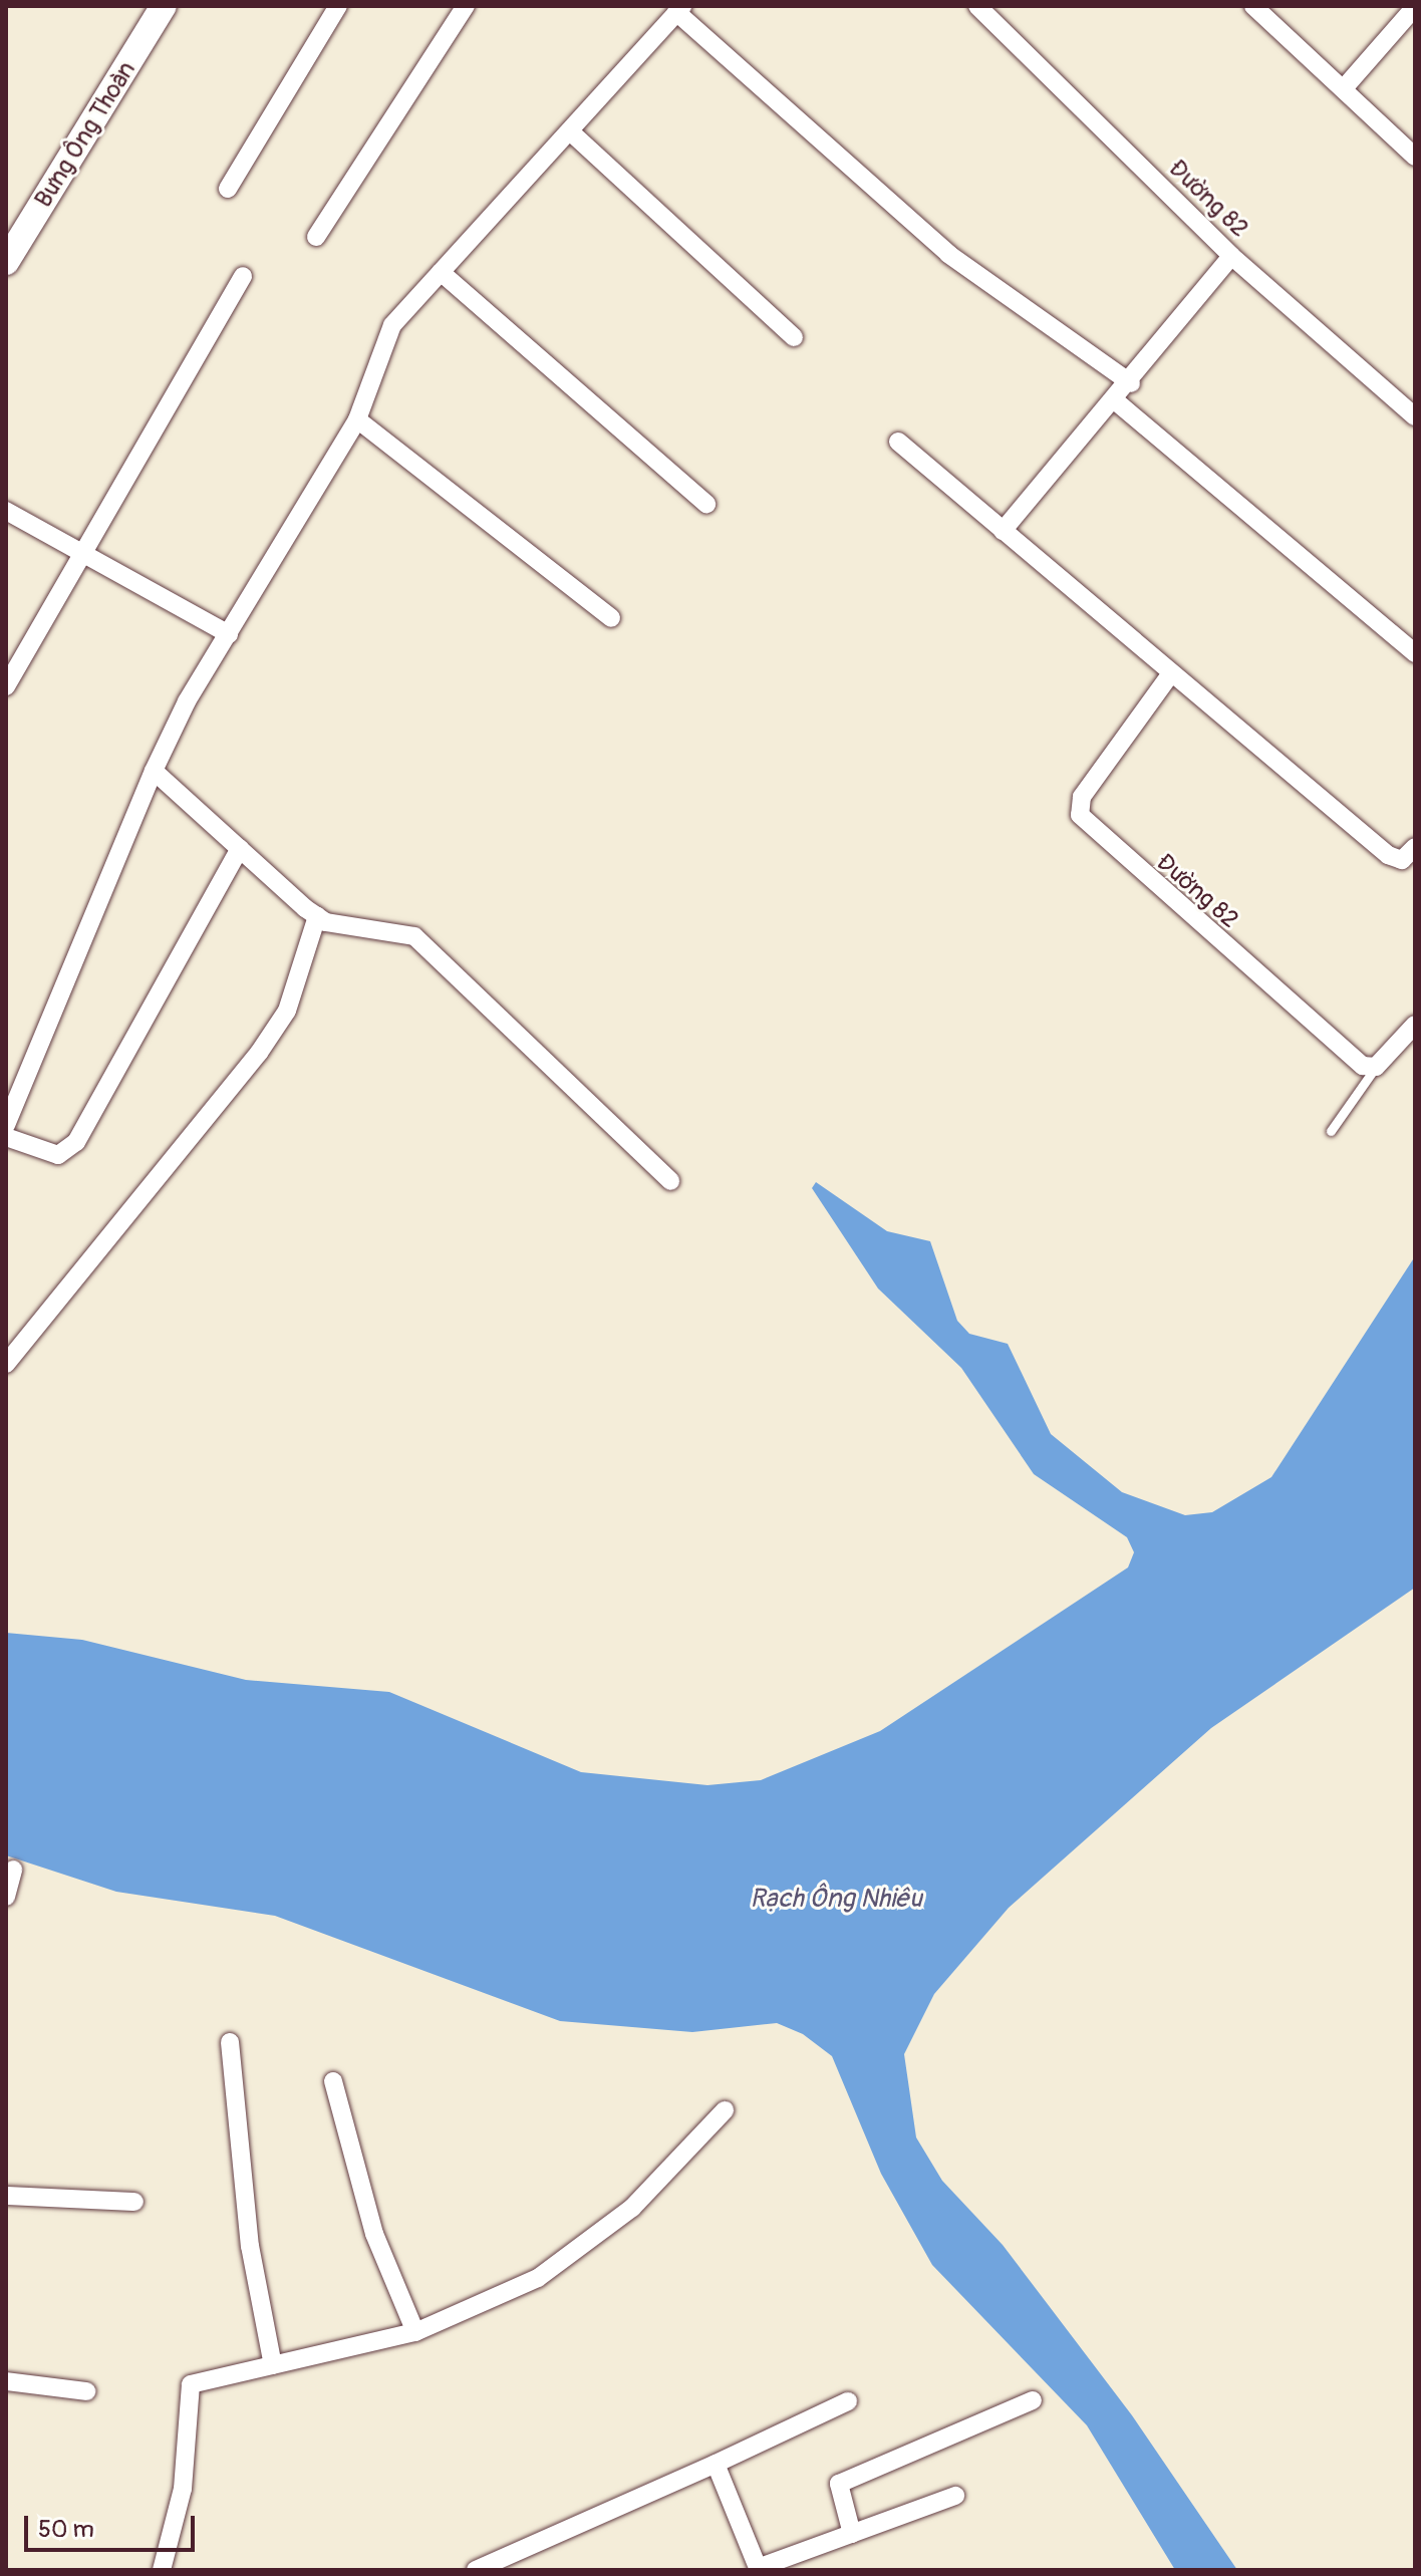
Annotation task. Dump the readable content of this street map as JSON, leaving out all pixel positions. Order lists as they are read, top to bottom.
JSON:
{
  "streets": {
    "street": ["Bưng Ông Thoàn", "Đường 82"]
  },
  "water": ["Rạch Ông Nhiêu"],
  "scale_bar": "50 m"
}
